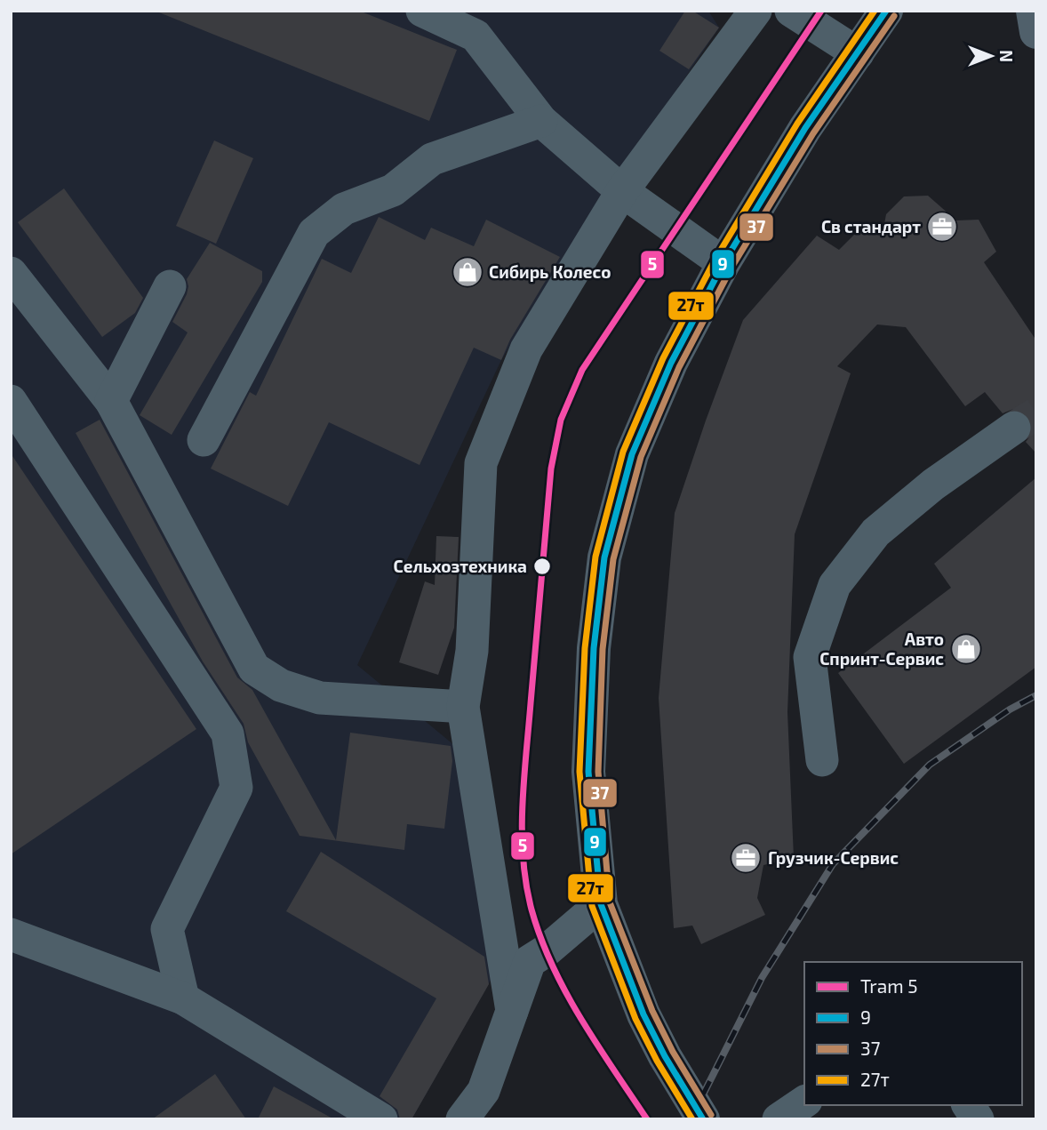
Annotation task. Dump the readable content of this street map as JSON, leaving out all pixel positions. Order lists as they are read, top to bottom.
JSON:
{
  "places": {
    "office": ["Св стандарт", "Грузчик-Сервис"],
    "shop": ["Сибирь Колесо", "Авто Спринт-Сервис"],
    "other": ["Сельхозтехника"]
  },
  "lines": [
    "tram line 5",
    "transit line 9",
    "transit line 27т",
    "transit line 37"
  ],
  "legend": [
    "Tram 5",
    "9",
    "37",
    "27т"
  ],
  "north": "right"
}
